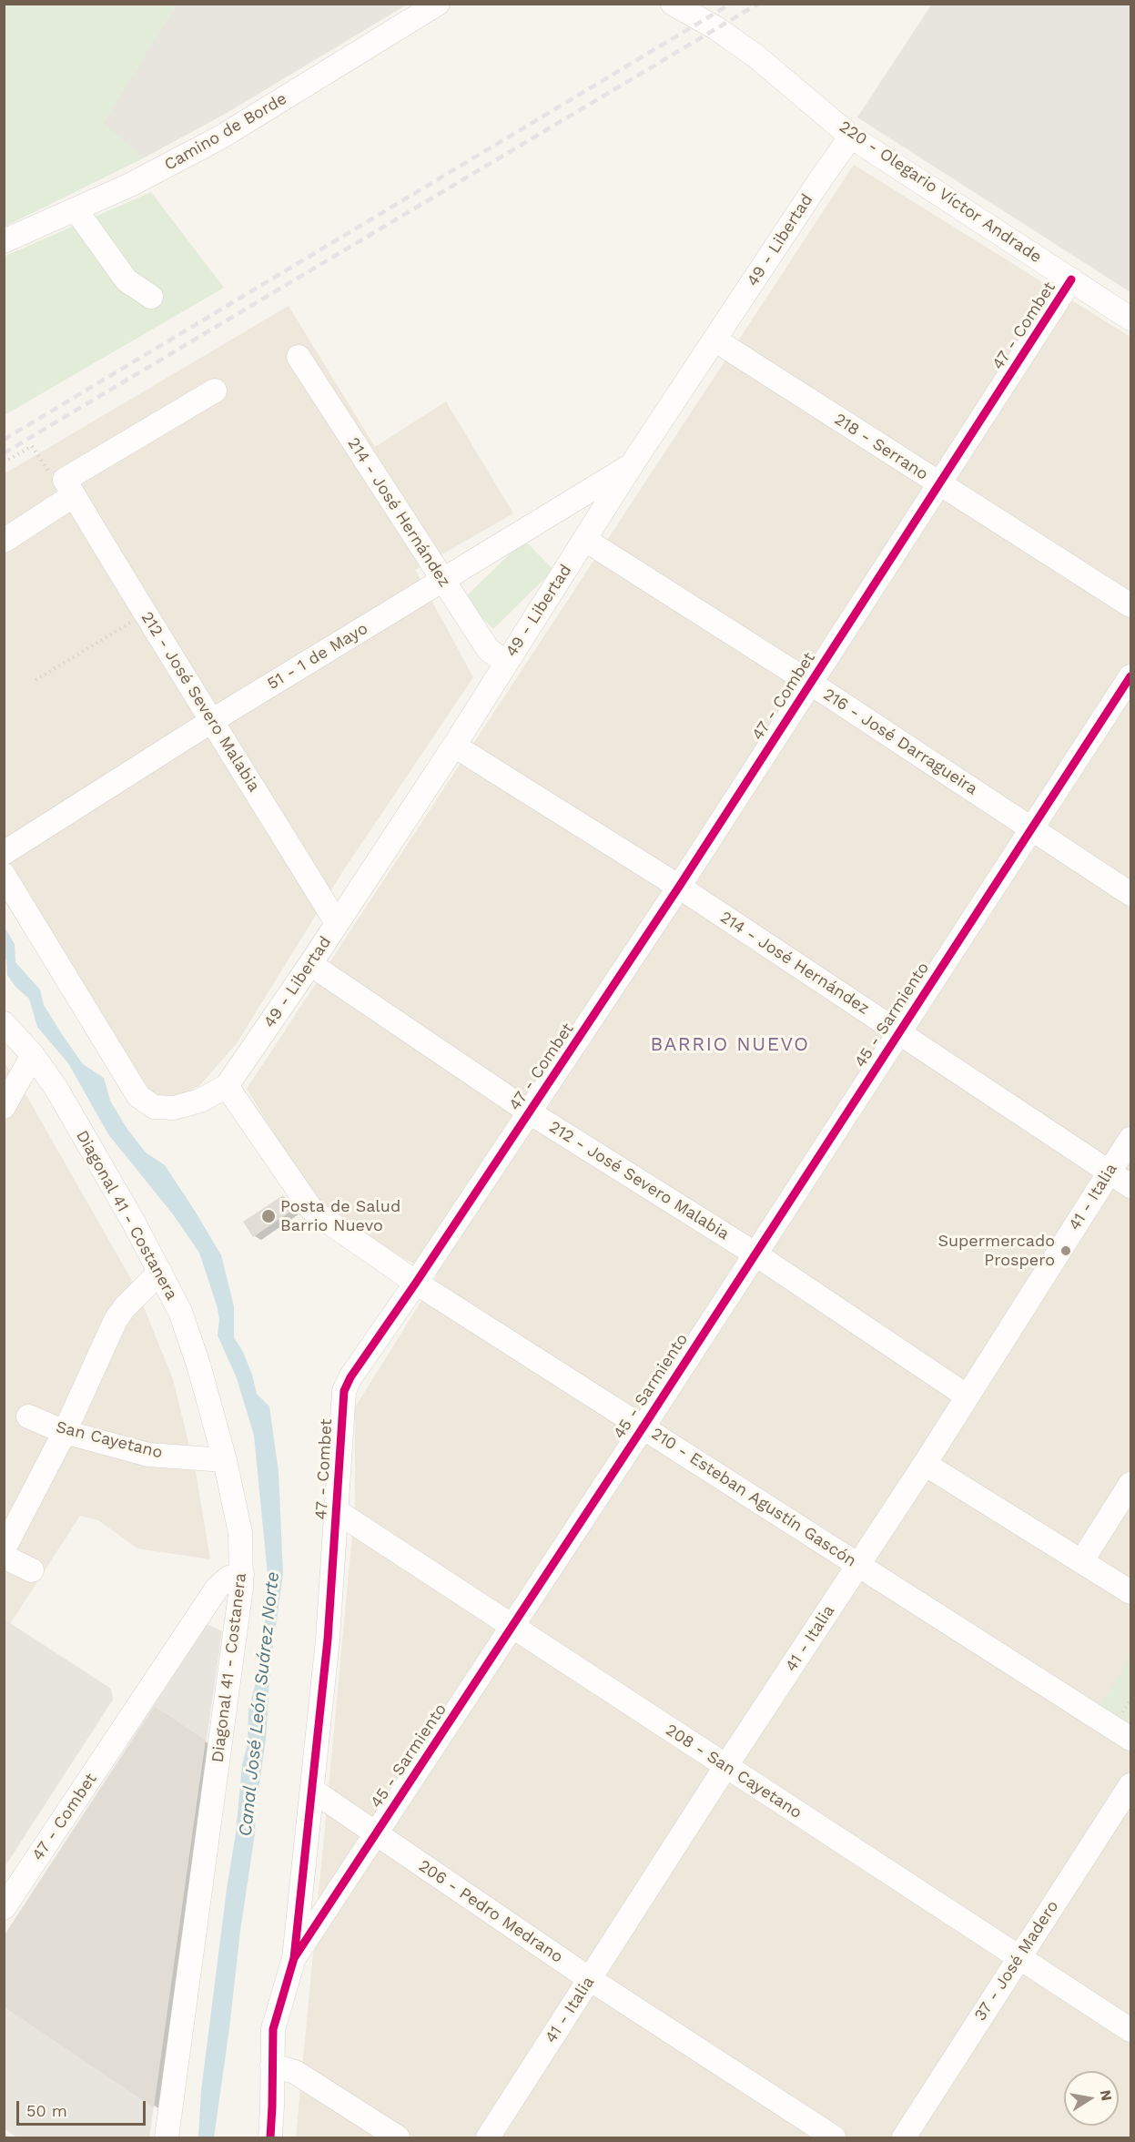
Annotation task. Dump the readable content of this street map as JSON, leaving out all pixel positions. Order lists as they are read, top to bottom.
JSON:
{
  "streets": {
    "street": [
      "Camino de Borde",
      "220 - Olegario Víctor Andrade",
      "49 - Libertad",
      "47 - Combet",
      "218 - Serrano",
      "214 - José Hernández",
      "51 - 1 de Mayo",
      "212 - José Severo Malabia",
      "216 - José Darragueira",
      "45 - Sarmiento",
      "41 - Italia",
      "Diagonal 41 - Costanera",
      "San Cayetano",
      "210 - Esteban Agustín Gascón",
      "208 - San Cayetano",
      "206 - Pedro Medrano",
      "37 - José Madero"
    ]
  },
  "crossings": [
    ["220 - Olegario Víctor Andrade", "49 - Libertad"],
    ["220 - Olegario Víctor Andrade", "47 - Combet"],
    ["49 - Libertad", "218 - Serrano"],
    ["49 - Libertad", "214 - José Hernández"],
    ["49 - Libertad", "51 - 1 de Mayo"],
    ["49 - Libertad", "212 - José Severo Malabia"],
    ["49 - Libertad", "216 - José Darragueira"],
    ["49 - Libertad", "210 - Esteban Agustín Gascón"],
    ["47 - Combet", "218 - Serrano"],
    ["47 - Combet", "214 - José Hernández"],
    ["47 - Combet", "212 - José Severo Malabia"],
    ["47 - Combet", "216 - José Darragueira"],
    ["47 - Combet", "45 - Sarmiento"],
    ["47 - Combet", "Diagonal 41 - Costanera"],
    ["47 - Combet", "210 - Esteban Agustín Gascón"],
    ["47 - Combet", "208 - San Cayetano"],
    ["47 - Combet", "206 - Pedro Medrano"],
    ["214 - José Hernández", "51 - 1 de Mayo"],
    ["214 - José Hernández", "45 - Sarmiento"],
    ["214 - José Hernández", "41 - Italia"],
    ["51 - 1 de Mayo", "212 - José Severo Malabia"],
    ["212 - José Severo Malabia", "45 - Sarmiento"],
    ["212 - José Severo Malabia", "41 - Italia"],
    ["216 - José Darragueira", "45 - Sarmiento"],
    ["45 - Sarmiento", "210 - Esteban Agustín Gascón"],
    ["45 - Sarmiento", "208 - San Cayetano"],
    ["45 - Sarmiento", "206 - Pedro Medrano"],
    ["41 - Italia", "210 - Esteban Agustín Gascón"],
    ["41 - Italia", "208 - San Cayetano"],
    ["41 - Italia", "206 - Pedro Medrano"],
    ["Diagonal 41 - Costanera", "San Cayetano"],
    ["208 - San Cayetano", "37 - José Madero"]
  ],
  "districts": ["BARRIO NUEVO"],
  "water": ["Canal José León Suárez Norte"],
  "places": ["Posta de Salud Barrio Nuevo", "Supermercado Prospero"],
  "scale_bar": "50 m",
  "north": "right"
}
